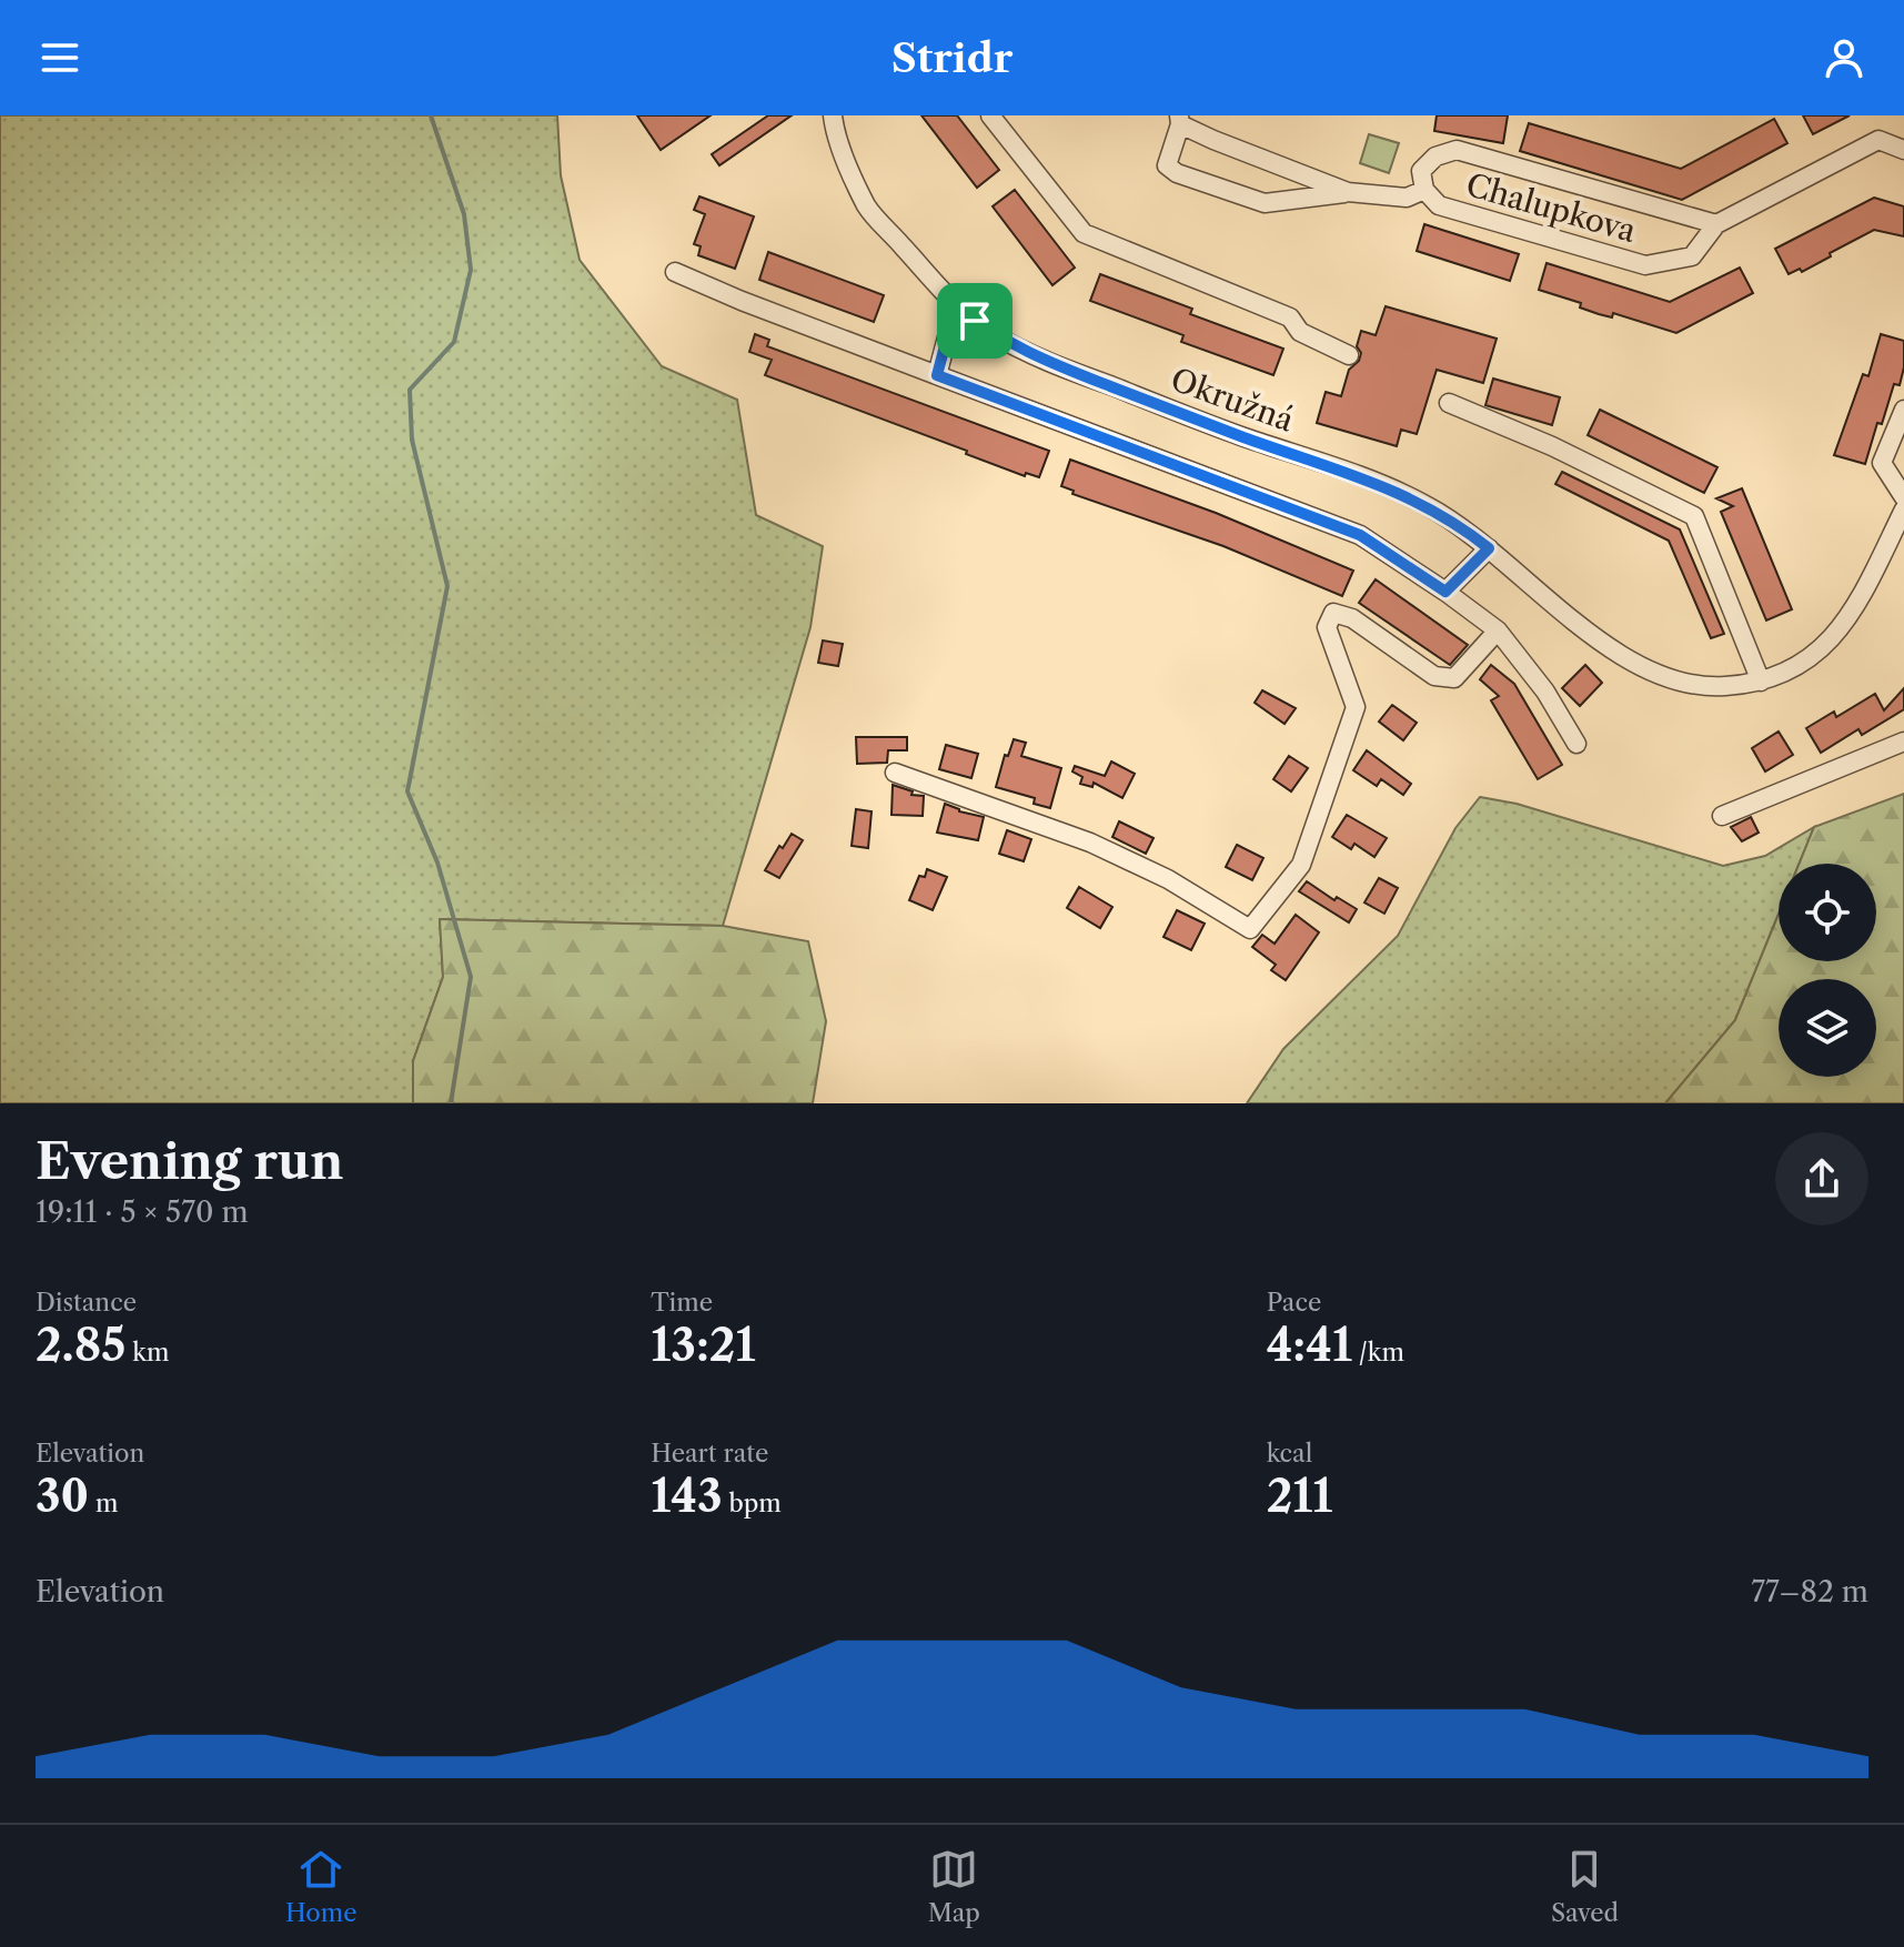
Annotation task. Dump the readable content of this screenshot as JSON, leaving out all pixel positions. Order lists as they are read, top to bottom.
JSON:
{
  "streets": {
    "street": ["Chalupkova", "Okružná"]
  },
  "page": {
    "header": "Stridr",
    "heading": ["Evening run", "19:11 · 5 × 570 m"],
    "stats": [
      ["Distance", "2.85 km"],
      ["Time", "13:21"],
      ["Pace", "4:41 /km"],
      ["Elevation", "30 m"],
      ["Heart rate", "143 bpm"],
      ["kcal", "211"]
    ],
    "chart": ["Elevation", "77–82 m"],
    "tabs": ["Home", "Map", "Saved"]
  }
}
